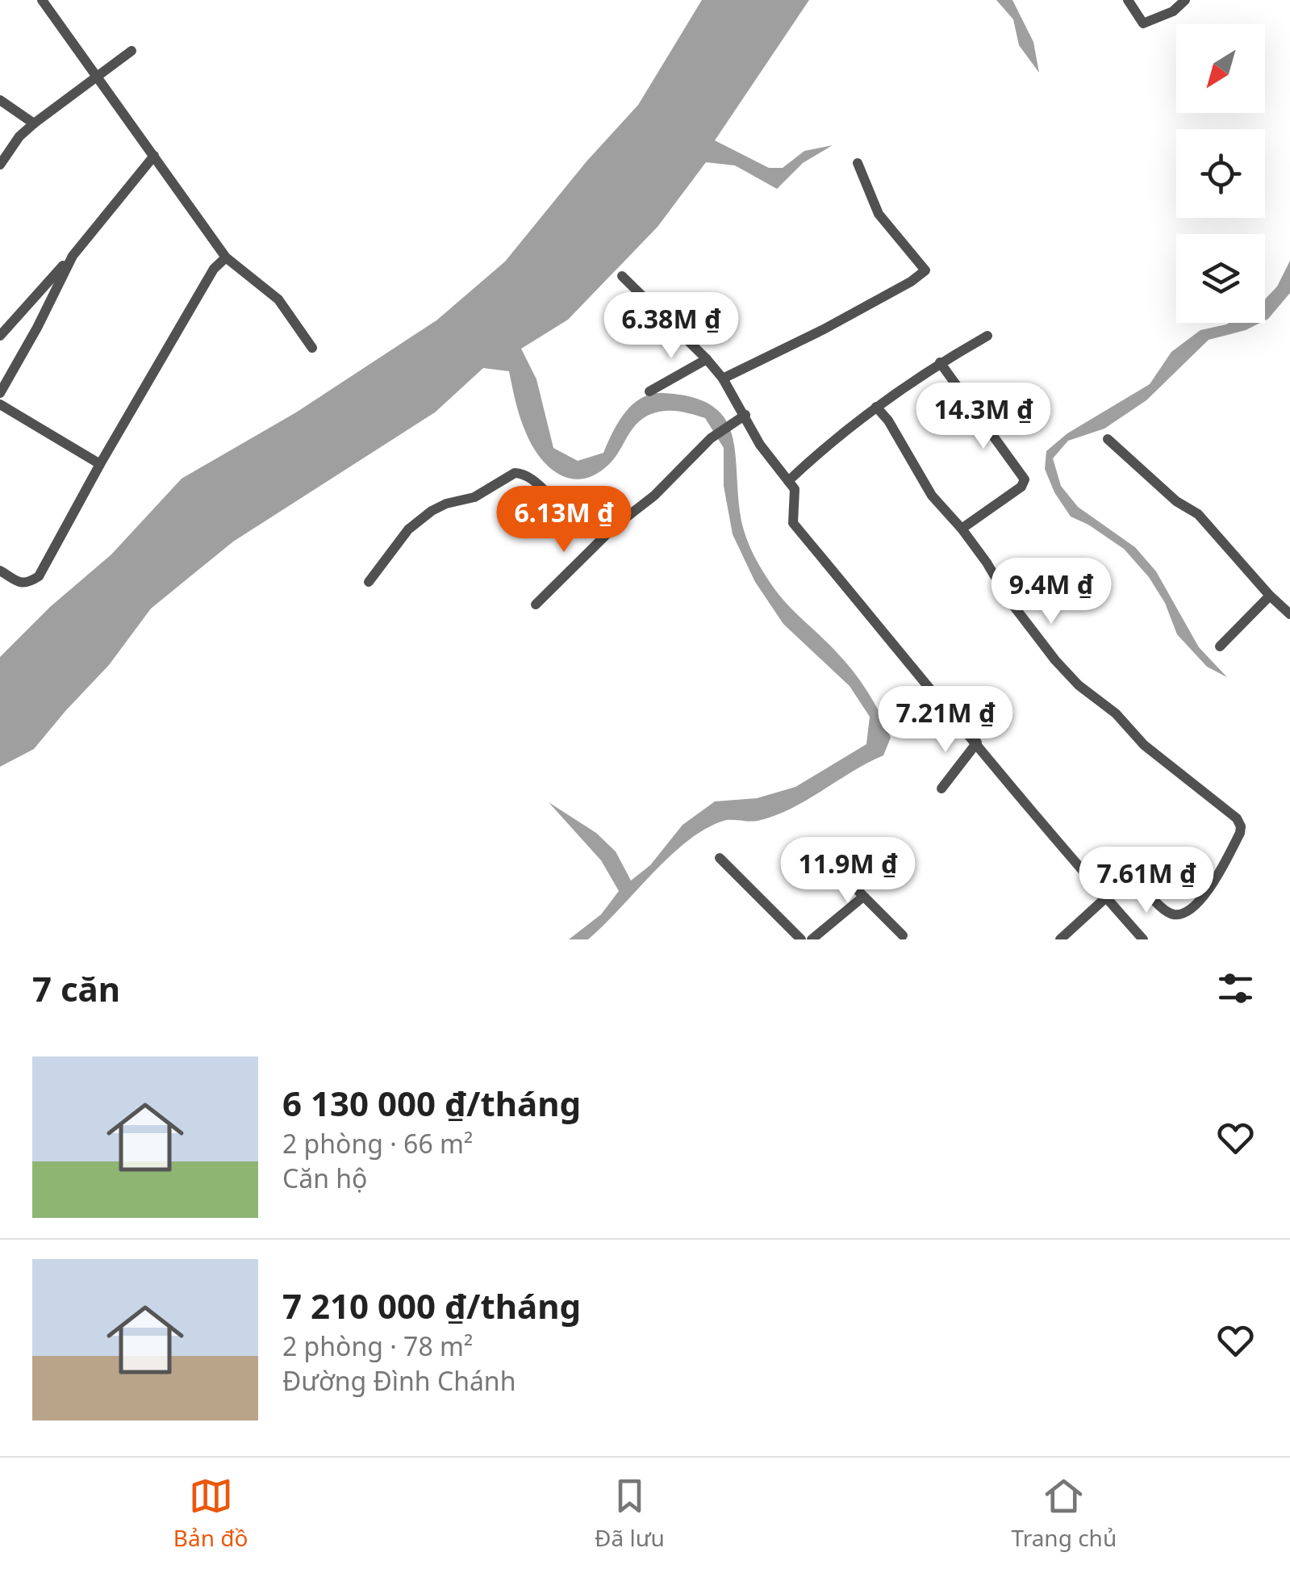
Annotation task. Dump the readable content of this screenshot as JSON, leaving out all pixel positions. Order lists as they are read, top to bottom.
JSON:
{
  "north": "bottom left",
  "page": {
    "price": [
      "6.38M ₫",
      "14.3M ₫",
      "6.13M ₫",
      "9.4M ₫",
      "7.21M ₫",
      "11.9M ₫",
      "7.61M ₫"
    ],
    "heading": "7 căn",
    "list": [
      {
        "name": "6 130 000 ₫/tháng",
        "note": "2 phòng · 66 m² · Căn hộ"
      },
      {
        "name": "7 210 000 ₫/tháng",
        "note": "2 phòng · 78 m² · Đường Đình Chánh"
      }
    ],
    "tabs": ["Bản đồ", "Đã lưu", "Trang chủ"]
  }
}
